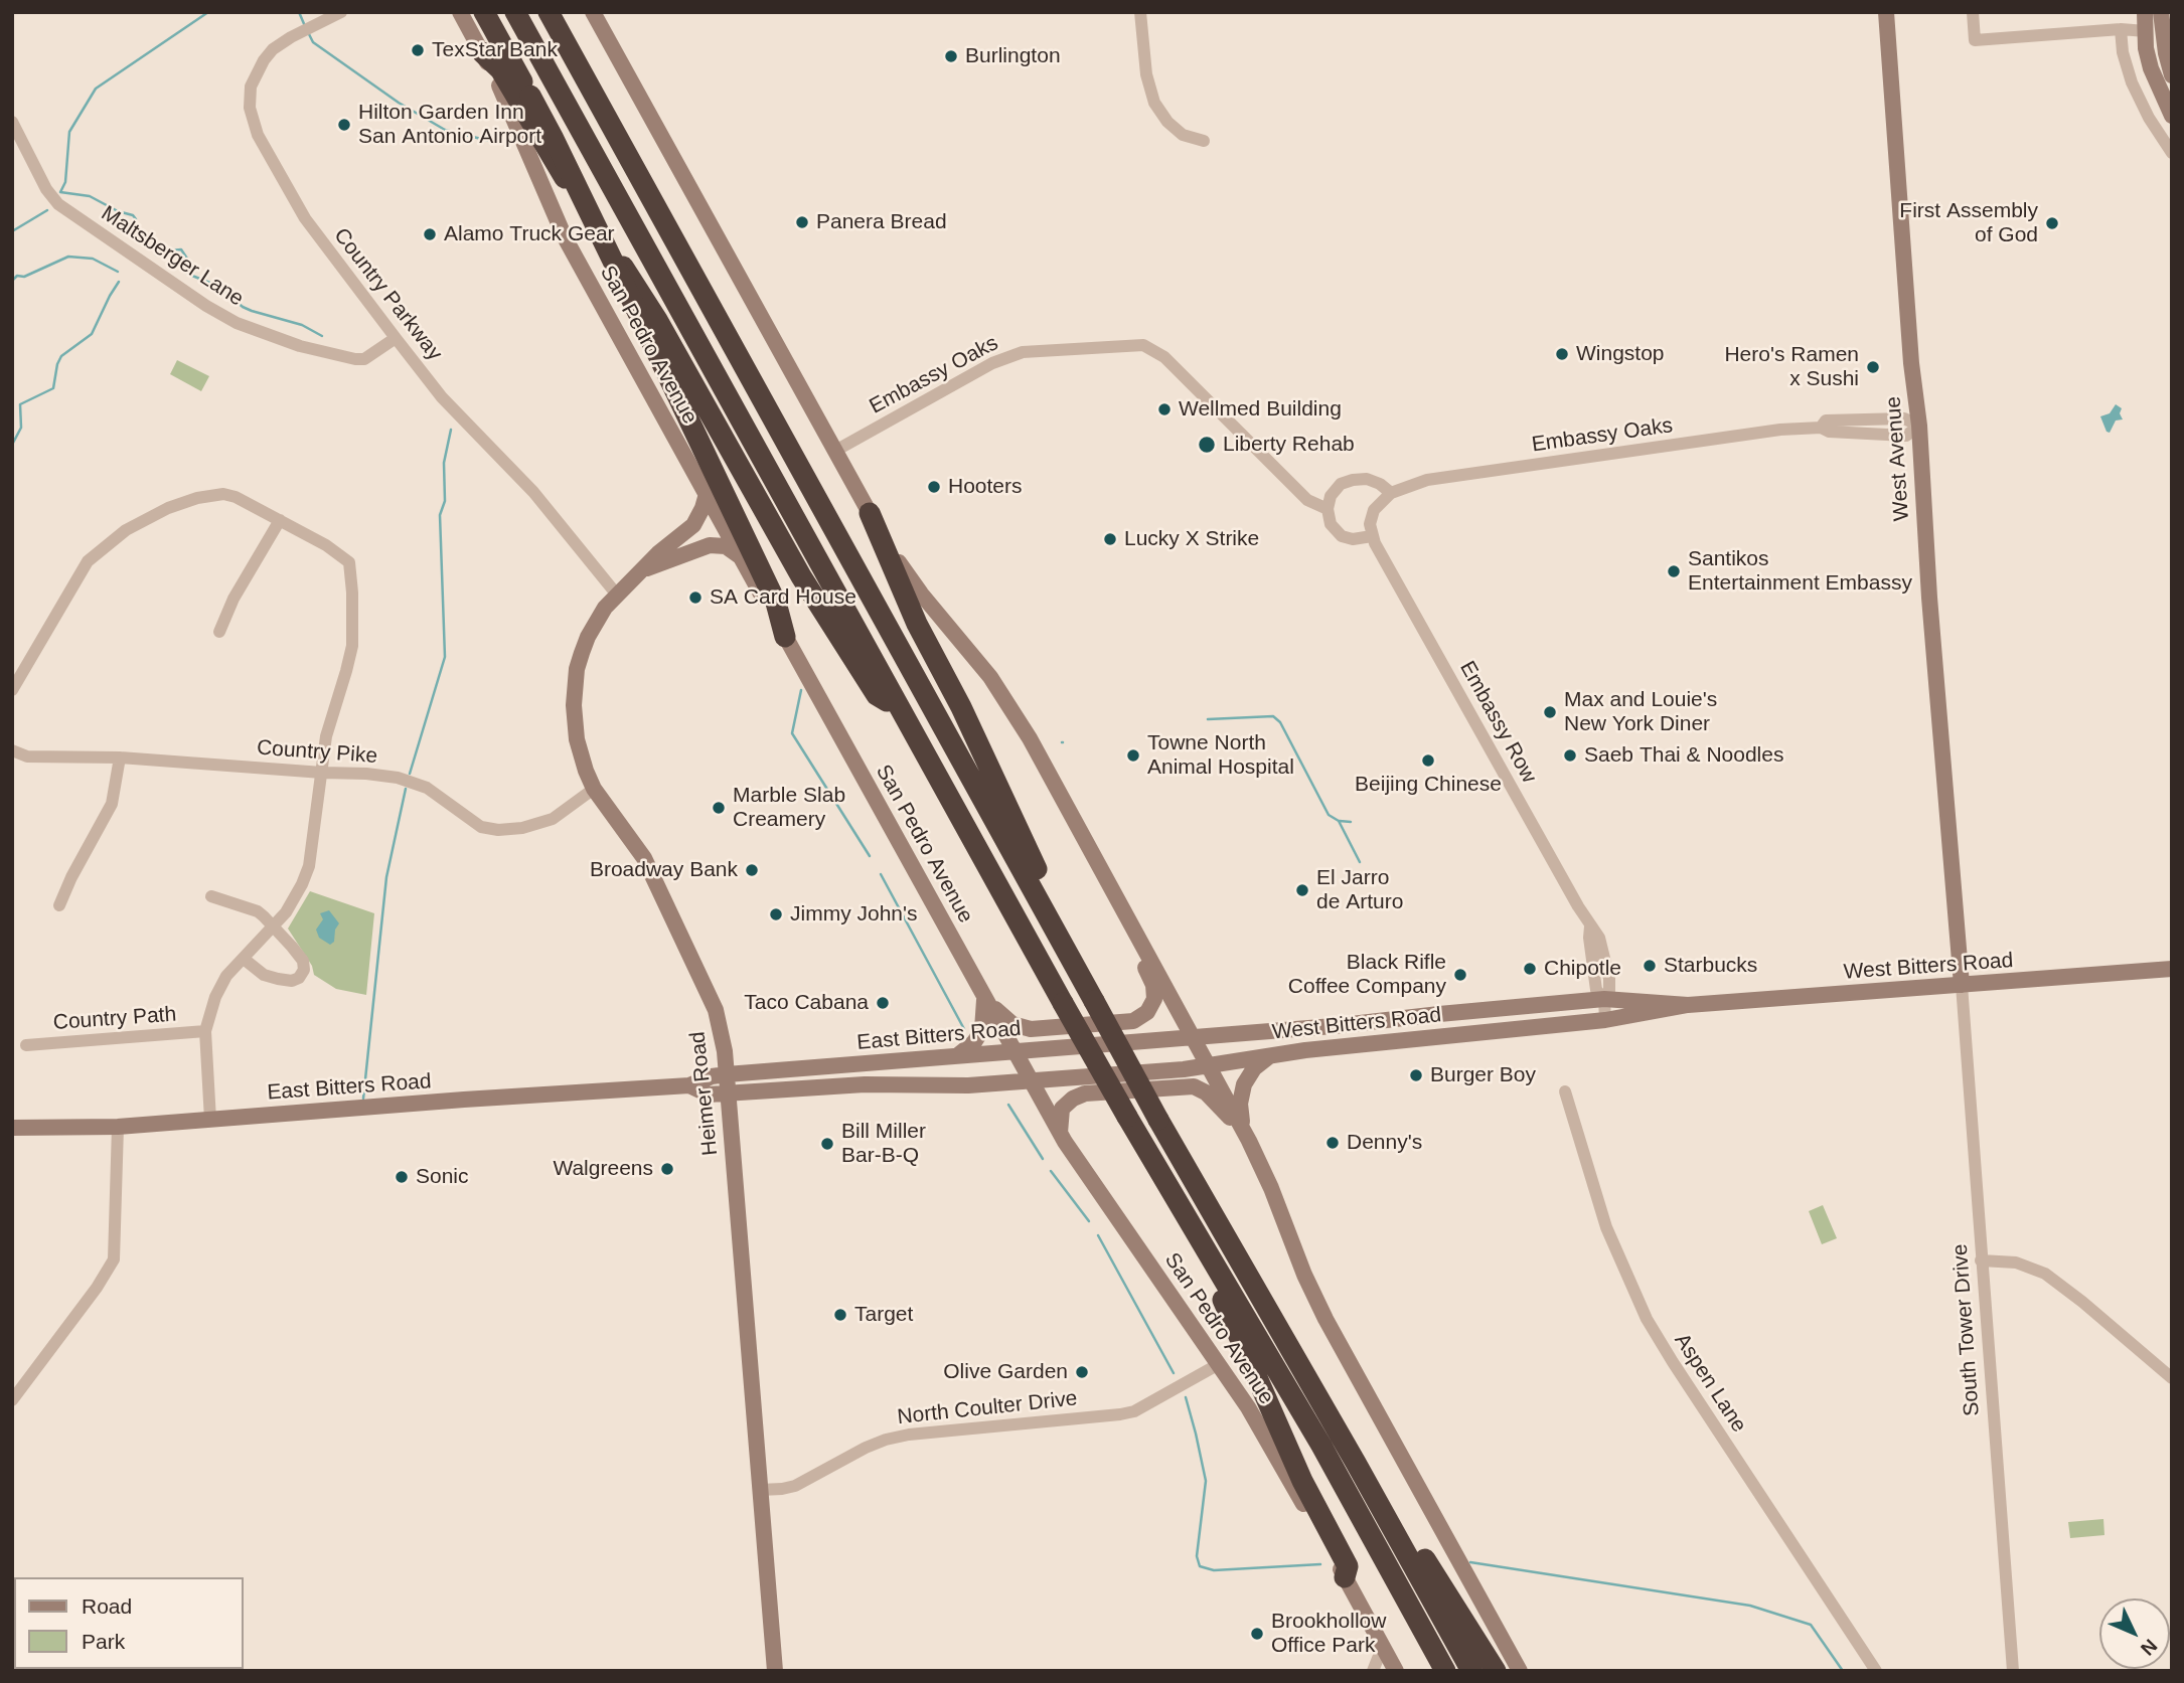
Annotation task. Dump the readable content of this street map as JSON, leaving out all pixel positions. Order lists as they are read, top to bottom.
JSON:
{
  "streets": {
    "main road": [
      "San Pedro Avenue",
      "West Avenue",
      "West Bitters Road",
      "East Bitters Road",
      "Heimer Road"
    ],
    "street": [
      "Maltsberger Lane",
      "Country Parkway",
      "Embassy Oaks",
      "Embassy Row",
      "Country Pike",
      "Country Path",
      "South Tower Drive",
      "Aspen Lane",
      "North Coulter Drive"
    ]
  },
  "crossings": [
    ["Maltsberger Lane", "Country Parkway"],
    ["Country Parkway", "Heimer Road"],
    ["San Pedro Avenue", "West Bitters Road"],
    ["San Pedro Avenue", "East Bitters Road"],
    ["San Pedro Avenue", "Heimer Road"],
    ["San Pedro Avenue", "North Coulter Drive"],
    ["Embassy Oaks", "West Avenue"],
    ["Embassy Oaks", "Embassy Row"],
    ["West Avenue", "West Bitters Road"],
    ["West Avenue", "South Tower Drive"],
    ["Embassy Row", "West Bitters Road"],
    ["Country Pike", "Heimer Road"],
    ["West Bitters Road", "East Bitters Road"],
    ["West Bitters Road", "South Tower Drive"],
    ["East Bitters Road", "Heimer Road"],
    ["Heimer Road", "North Coulter Drive"]
  ],
  "places": [
    "TexStar Bank",
    "Burlington",
    "Hilton Garden Inn San Antonio Airport",
    "Panera Bread",
    "First Assembly of God",
    "Alamo Truck Gear",
    "Wingstop",
    "Hero's Ramen x Sushi",
    "Wellmed Building",
    "Liberty Rehab",
    "Hooters",
    "Lucky X Strike",
    "Santikos Entertainment Embassy",
    "SA Card House",
    "Max and Louie's New York Diner",
    "Towne North Animal Hospital",
    "Saeb Thai & Noodles",
    "Beijing Chinese",
    "Marble Slab Creamery",
    "Broadway Bank",
    "El Jarro de Arturo",
    "Jimmy John's",
    "Starbucks",
    "Chipotle",
    "Black Rifle Coffee Company",
    "Taco Cabana",
    "Burger Boy",
    "Denny's",
    "Bill Miller Bar-B-Q",
    "Walgreens",
    "Sonic",
    "Target",
    "Olive Garden",
    "Brookhollow Office Park"
  ],
  "legend": ["Road", "Park"],
  "north": "bottom right"
}
